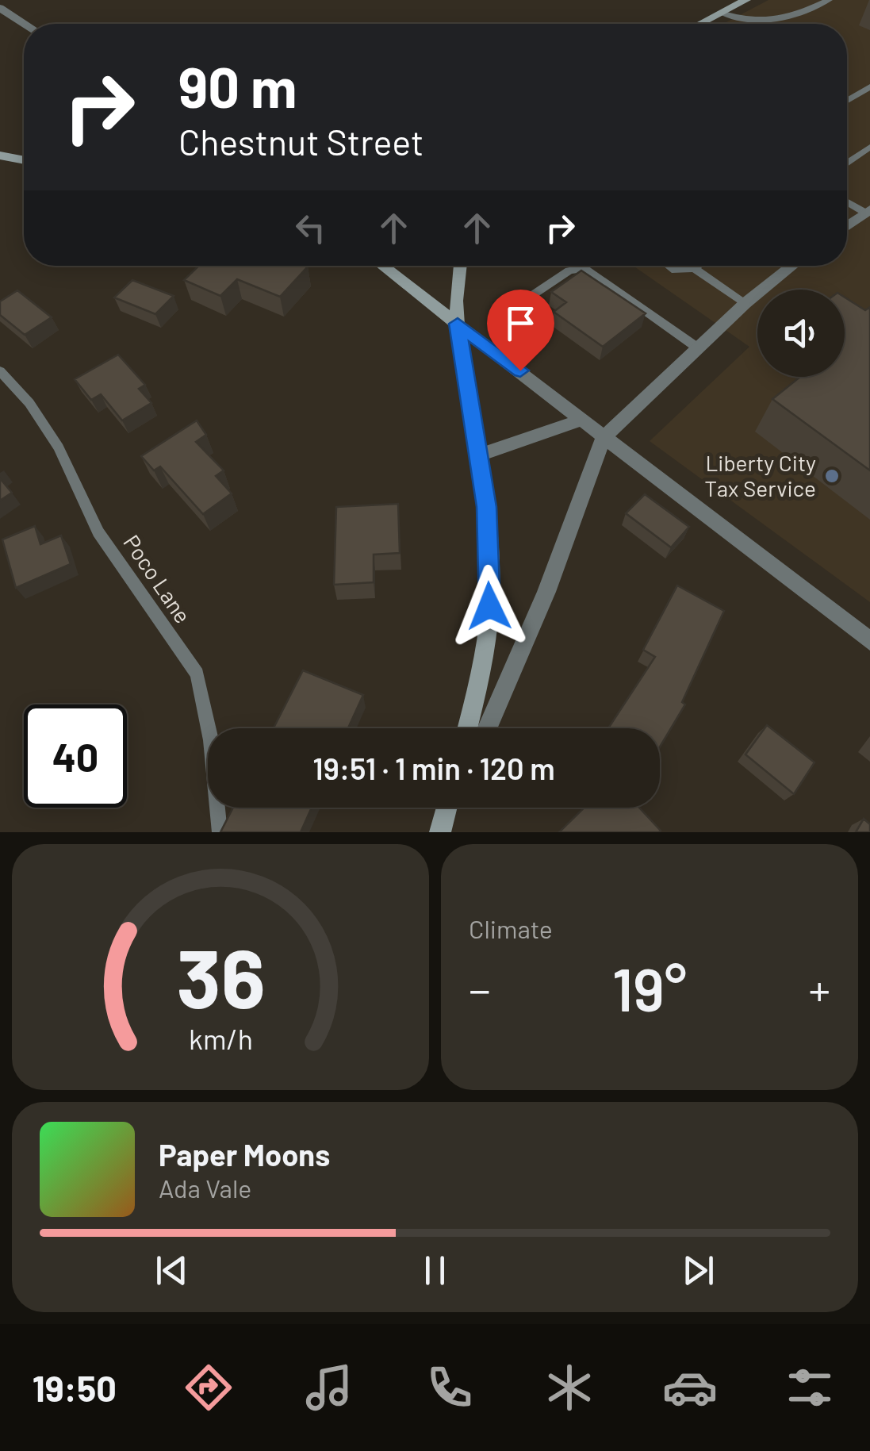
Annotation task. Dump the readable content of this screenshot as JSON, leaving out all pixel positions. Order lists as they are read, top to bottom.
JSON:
{
  "streets": {
    "lane": ["Poco Lane"]
  },
  "places": ["Liberty City Tax Service"],
  "page": {
    "turn": ["90 m", "Chestnut Street"],
    "limit": "40",
    "trip": "19:51 · 1 min · 120 m",
    "tile": "Climate",
    "heat": ["−", "19°", "+"],
    "song": ["Paper Moons", "Ada Vale"],
    "tabs": "19:50",
    "gauge": ["36", "km/h"]
  }
}
